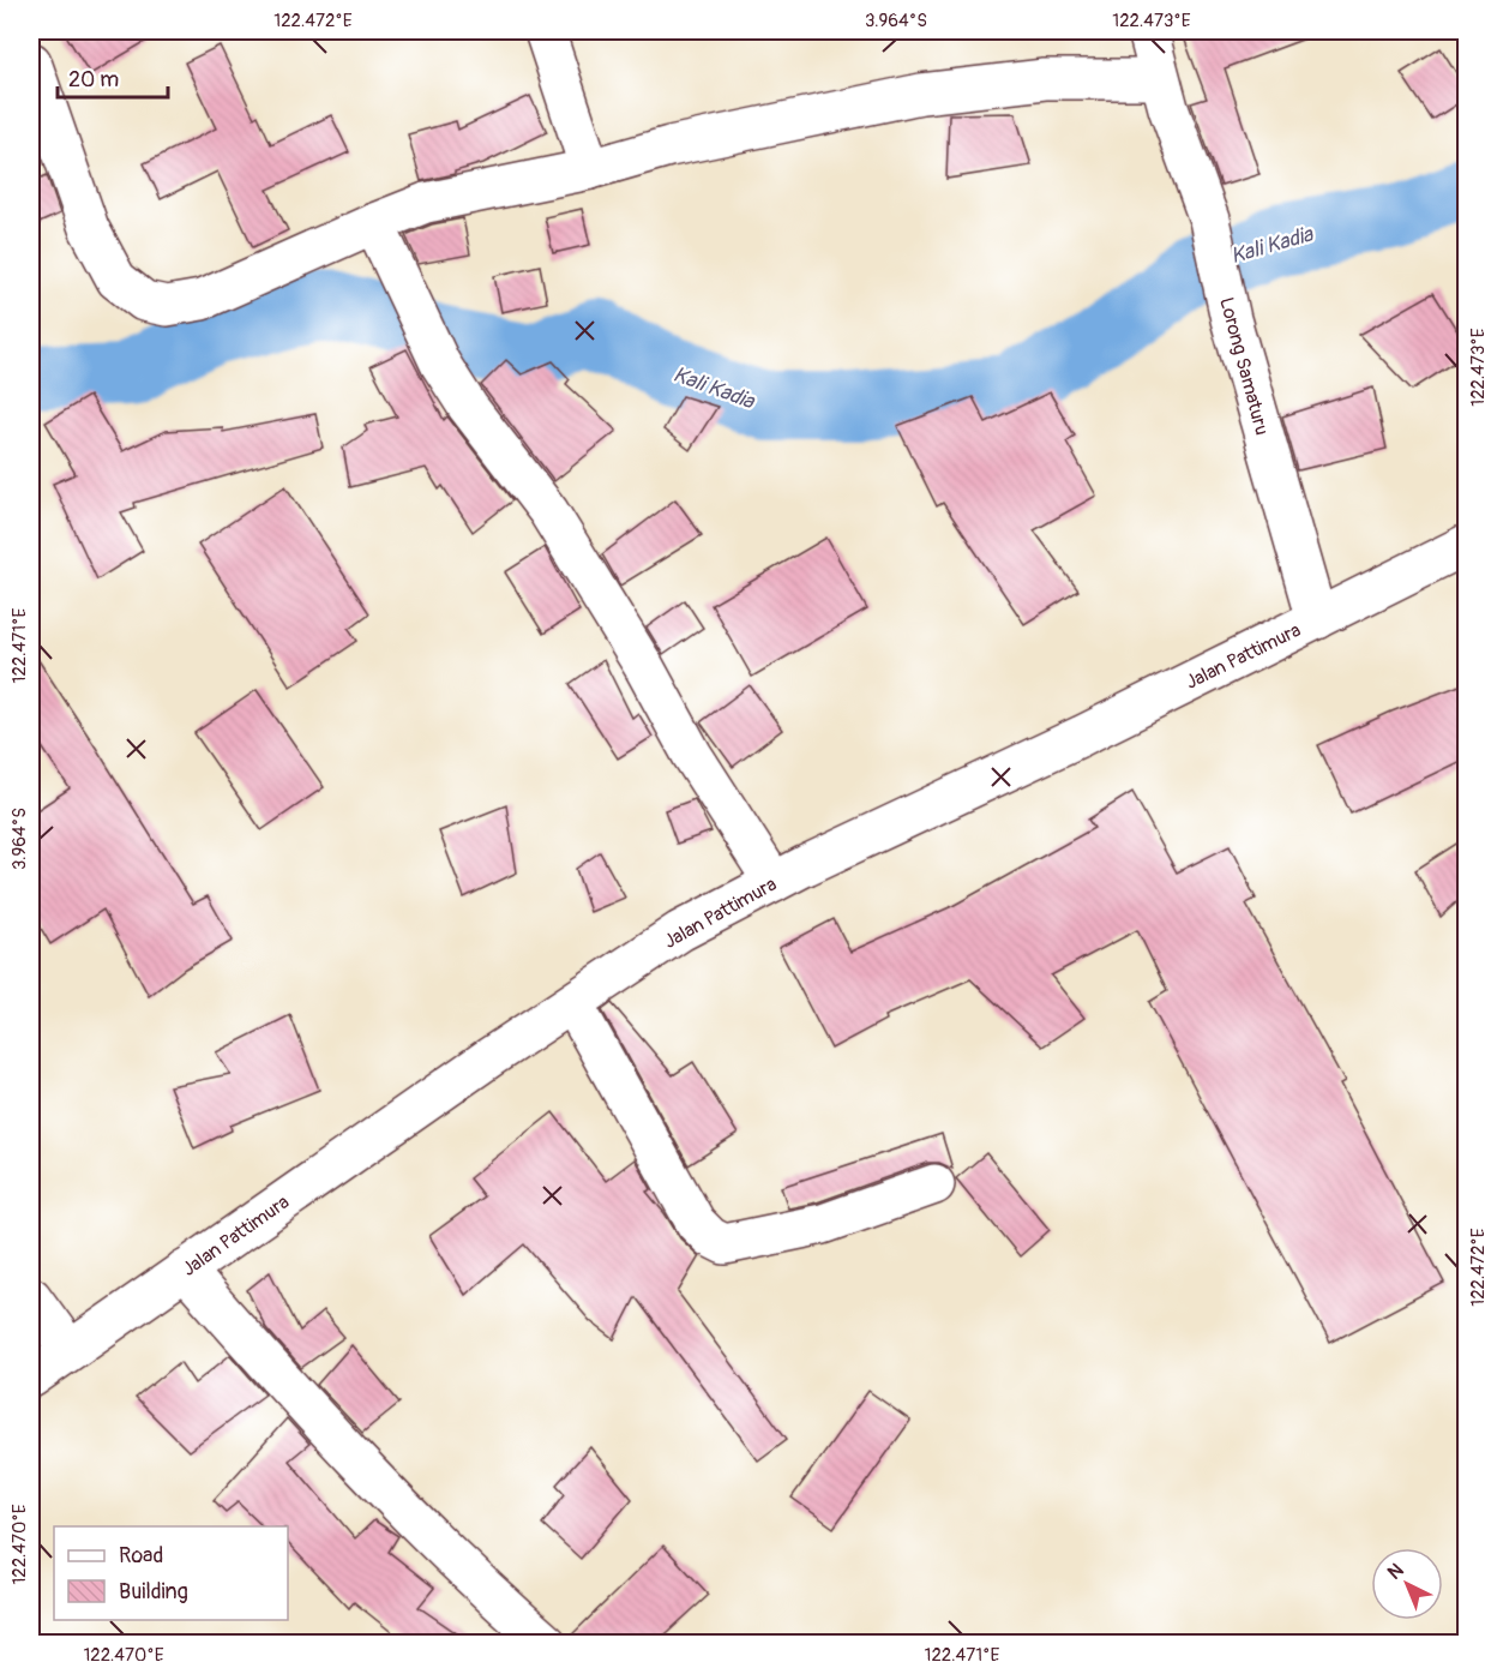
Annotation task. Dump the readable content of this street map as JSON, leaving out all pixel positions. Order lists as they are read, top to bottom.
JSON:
{
  "streets": {
    "main road": ["Lorong Samaturu", "Jalan Pattimura"]
  },
  "crossings": [
    ["Lorong Samaturu", "Jalan Pattimura"]
  ],
  "water": ["Kali Kadia"],
  "legend": ["Road", "Building"],
  "scale_bar": "20 m",
  "north": "top left",
  "coordinates": [
    "122.472°E",
    "3.964°S",
    "122.473°E",
    "122.471°E",
    "122.470°E"
  ]
}
